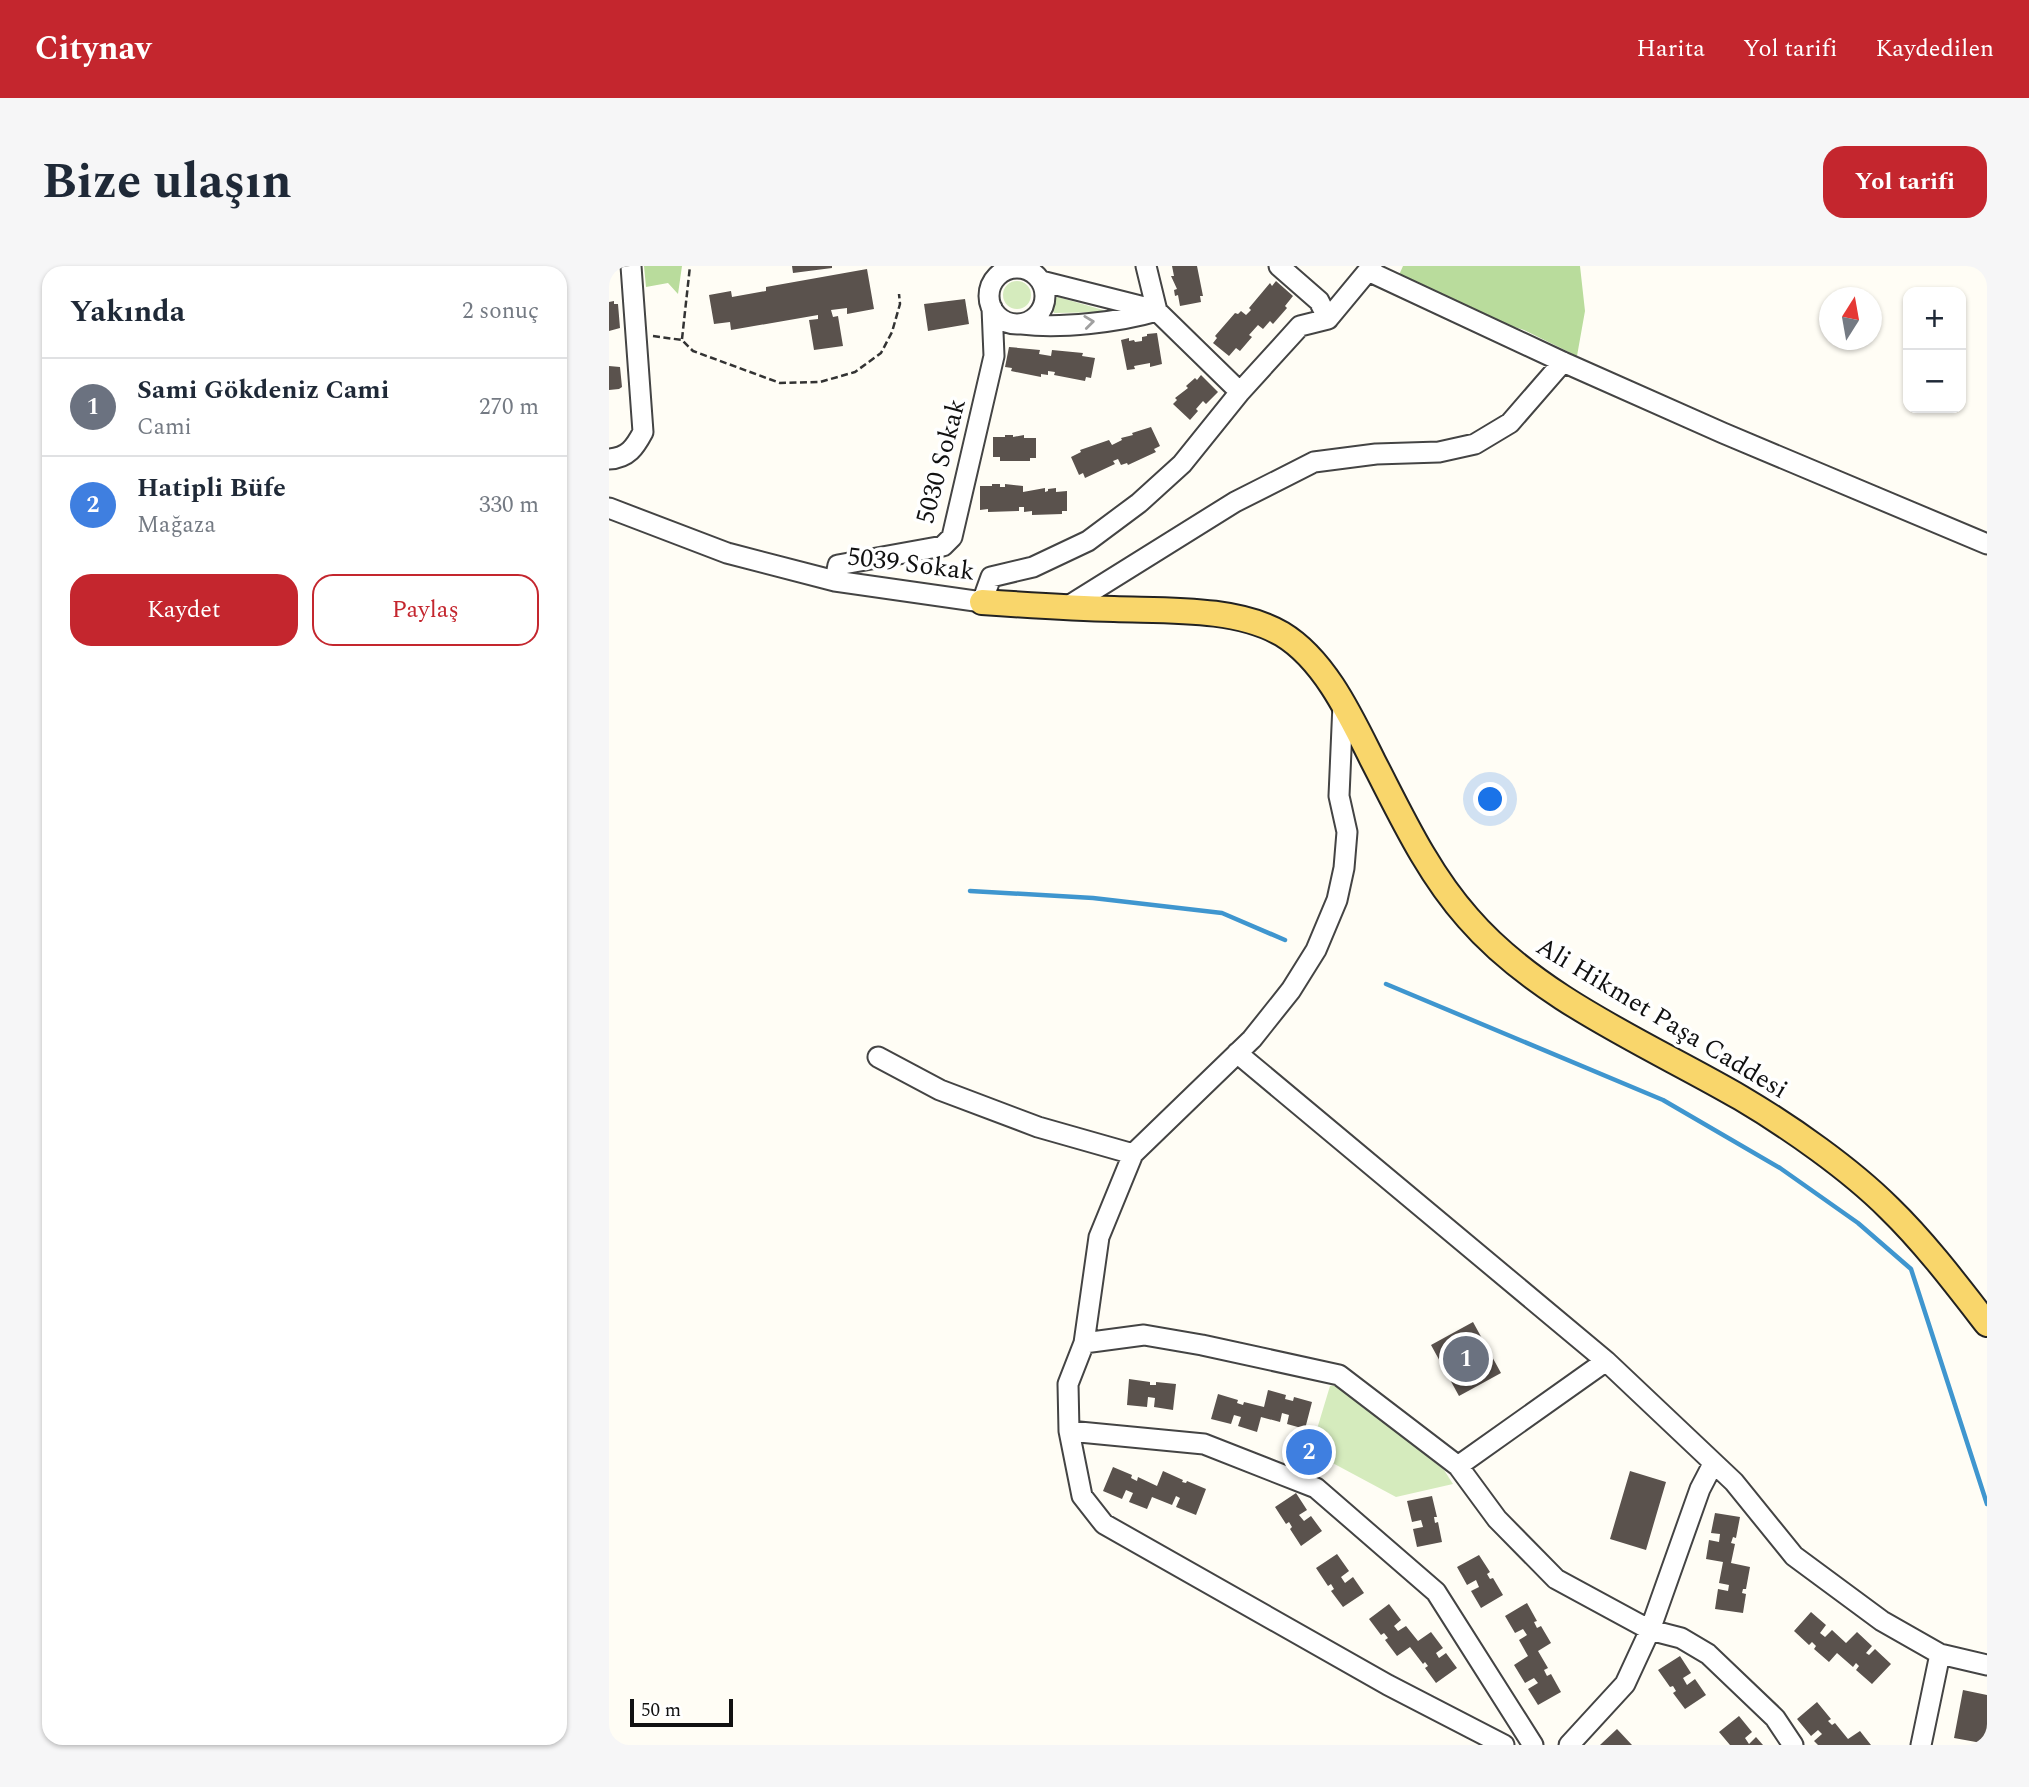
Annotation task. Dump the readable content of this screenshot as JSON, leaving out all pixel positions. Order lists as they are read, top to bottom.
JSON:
{
  "streets": {
    "main road": ["Ali Hikmet Paşa Caddesi"],
    "street": ["5030 Sokak", "5039 Sokak"]
  },
  "crossings": [
    ["5030 Sokak", "5039 Sokak"],
    ["5039 Sokak", "Ali Hikmet Paşa Caddesi"]
  ],
  "scale_bar": "50 m",
  "north": "top",
  "page": {
    "header": "Citynav",
    "nav": ["Harita", "Yol tarifi", "Kaydedilen"],
    "title": "Bize ulaşın",
    "buttons": [
      "Yol tarifi",
      ["Kaydet", "Paylaş"]
    ],
    "heading": ["Yakında", "2 sonuç"],
    "map_buttons": ["+", "−"],
    "list": [
      {
        "mark": "1",
        "name": "Sami Gökdeniz Cami",
        "note": "Cami",
        "value": "270 m"
      },
      {
        "mark": "2",
        "name": "Hatipli Büfe",
        "note": "Mağaza",
        "value": "330 m"
      }
    ],
    "pins": ["1", "2"],
    "scale": "50 m"
  }
}
